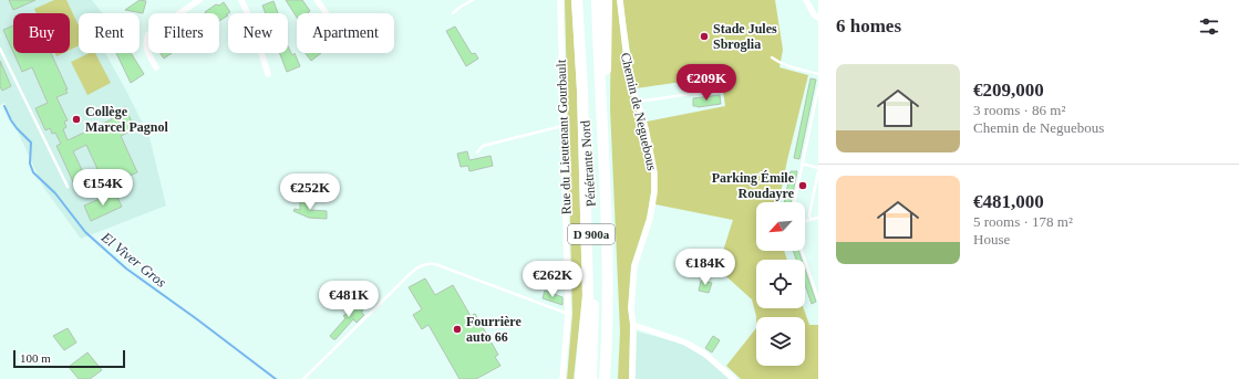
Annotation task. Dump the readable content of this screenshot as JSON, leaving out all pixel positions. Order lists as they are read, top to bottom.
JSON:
{
  "streets": {
    "highway": ["Pénétrante Nord", "D 900a"],
    "street": ["Chemin de Neguebous", "Rue du Lieutenant Gourbault"]
  },
  "water": ["El Viver Gros"],
  "places": [
    "Stade Jules Sbroglia",
    "Collège Marcel Pagnol",
    "Parking Émile Roudayre",
    "Fourrière auto 66"
  ],
  "scale_bar": "100 m",
  "north": "bottom left",
  "page": {
    "heading": "6 homes",
    "chip": [
      "Buy",
      "Rent",
      "Filters",
      "New",
      "Apartment"
    ],
    "list": [
      {
        "name": "€209,000",
        "note": "3 rooms · 86 m² · Chemin de Neguebous"
      },
      {
        "name": "€481,000",
        "note": "5 rooms · 178 m² · House"
      }
    ],
    "price": [
      "€209K",
      "€154K",
      "€252K",
      "€184K",
      "€262K",
      "€481K"
    ],
    "scale": "100 m"
  }
}
